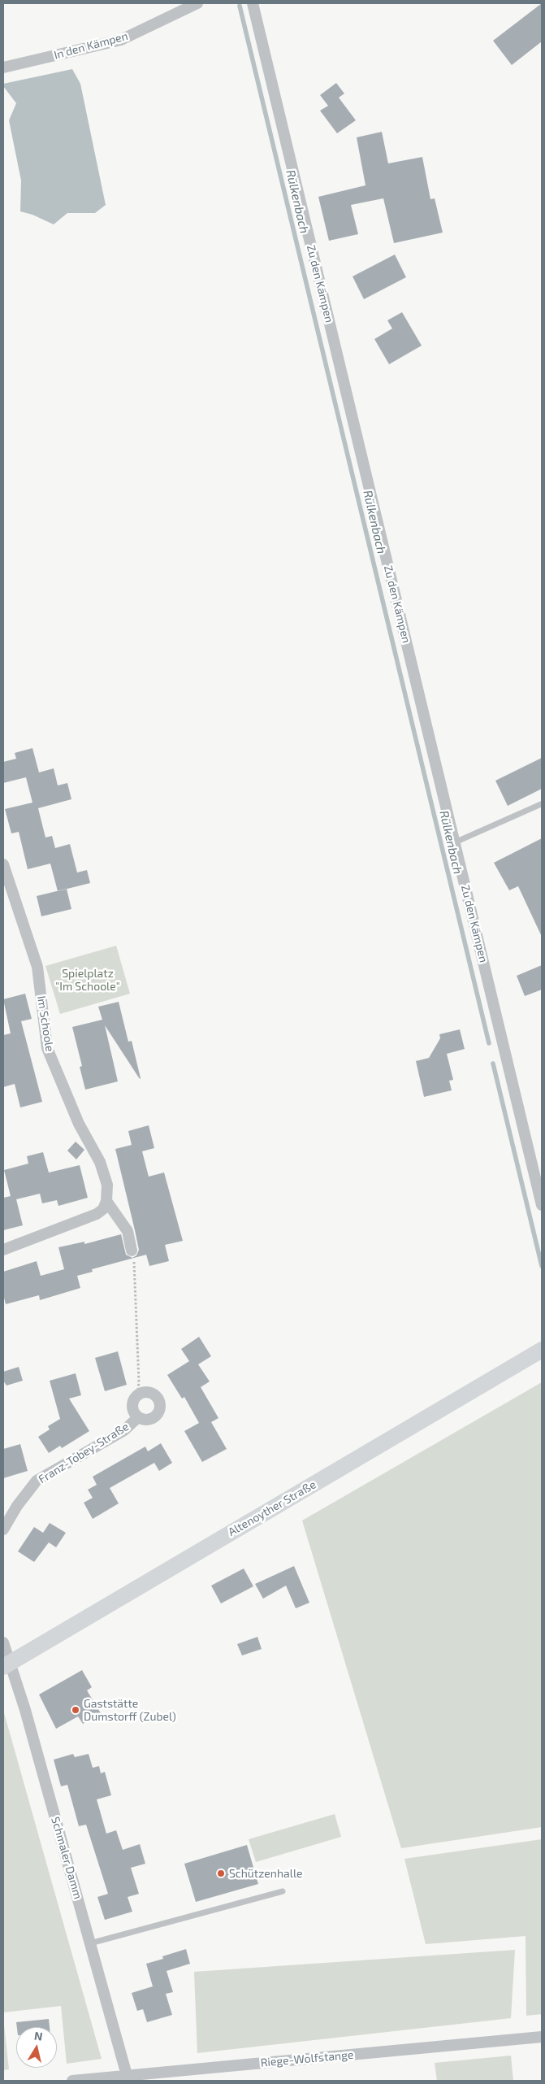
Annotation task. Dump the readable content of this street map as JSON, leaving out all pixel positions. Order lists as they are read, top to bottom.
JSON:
{
  "streets": {
    "main road": ["Altenoyther Straße"],
    "street": [
      "In den Kämpen",
      "Zu den Kämpen",
      "Im Schoole",
      "Franz-Tobey-Straße",
      "Schmaler Damm",
      "Riege-Wolfstange"
    ]
  },
  "crossings": [
    ["Altenoyther Straße", "Schmaler Damm"],
    ["Schmaler Damm", "Riege-Wolfstange"]
  ],
  "water": ["Rülkenbach"],
  "parks": ["Spielplatz \"Im Schoole\""],
  "places": ["Gaststätte Dumstorff (Zubel)", "Schützenhalle"],
  "north": "top"
}
